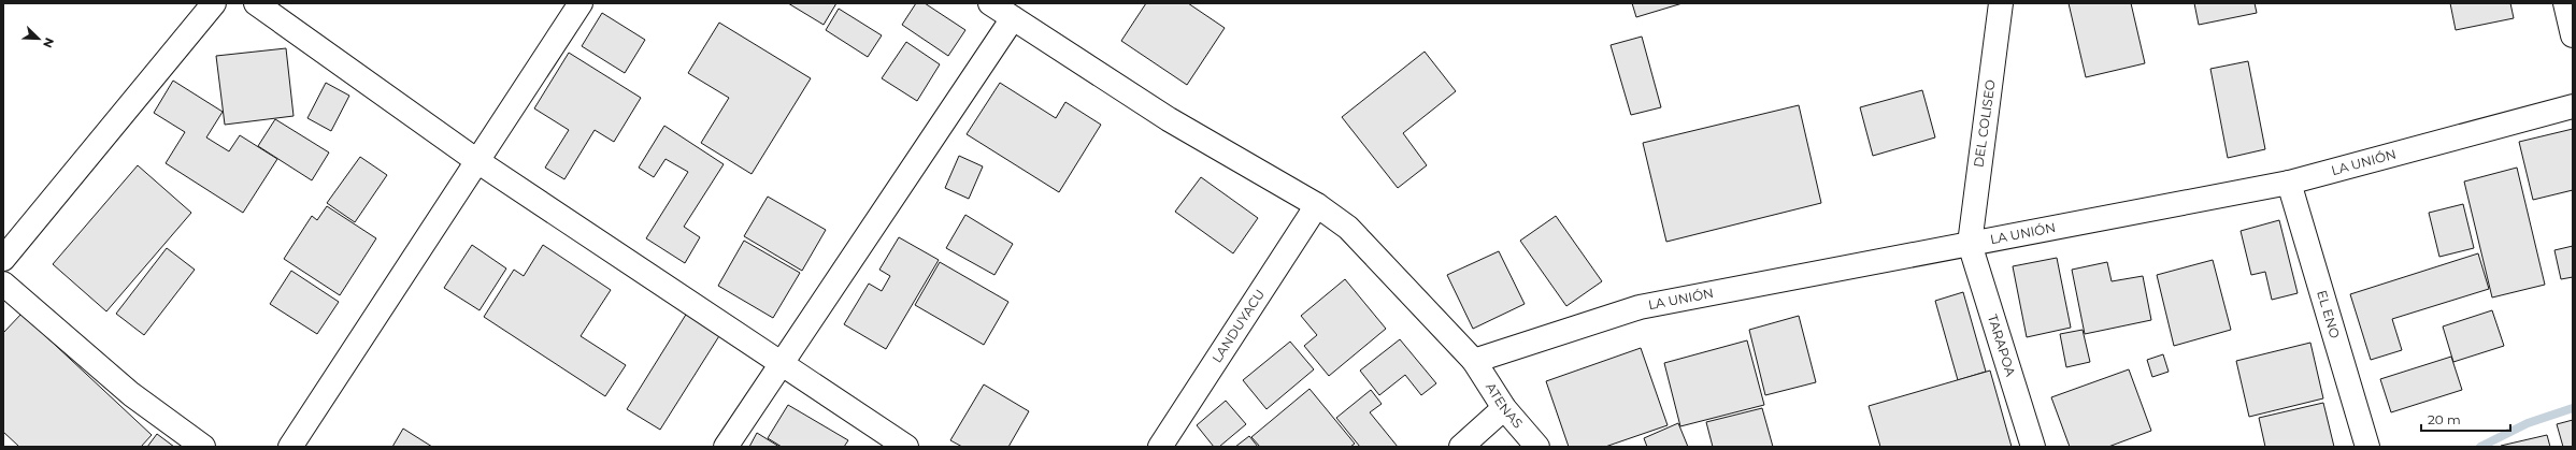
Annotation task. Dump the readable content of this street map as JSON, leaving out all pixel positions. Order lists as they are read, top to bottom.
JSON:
{
  "streets": {
    "street": [
      "DEL COLISEO",
      "LA UNIÓN",
      "EL ENO",
      "LANDUYACU",
      "TARAPOA",
      "ATENAS"
    ]
  },
  "crossings": [
    ["DEL COLISEO", "LA UNIÓN"],
    ["DEL COLISEO", "TARAPOA"],
    ["LA UNIÓN", "EL ENO"],
    ["LA UNIÓN", "TARAPOA"],
    ["LA UNIÓN", "ATENAS"],
    ["LANDUYACU", "ATENAS"]
  ],
  "scale_bar": "20 m",
  "north": "bottom right"
}
